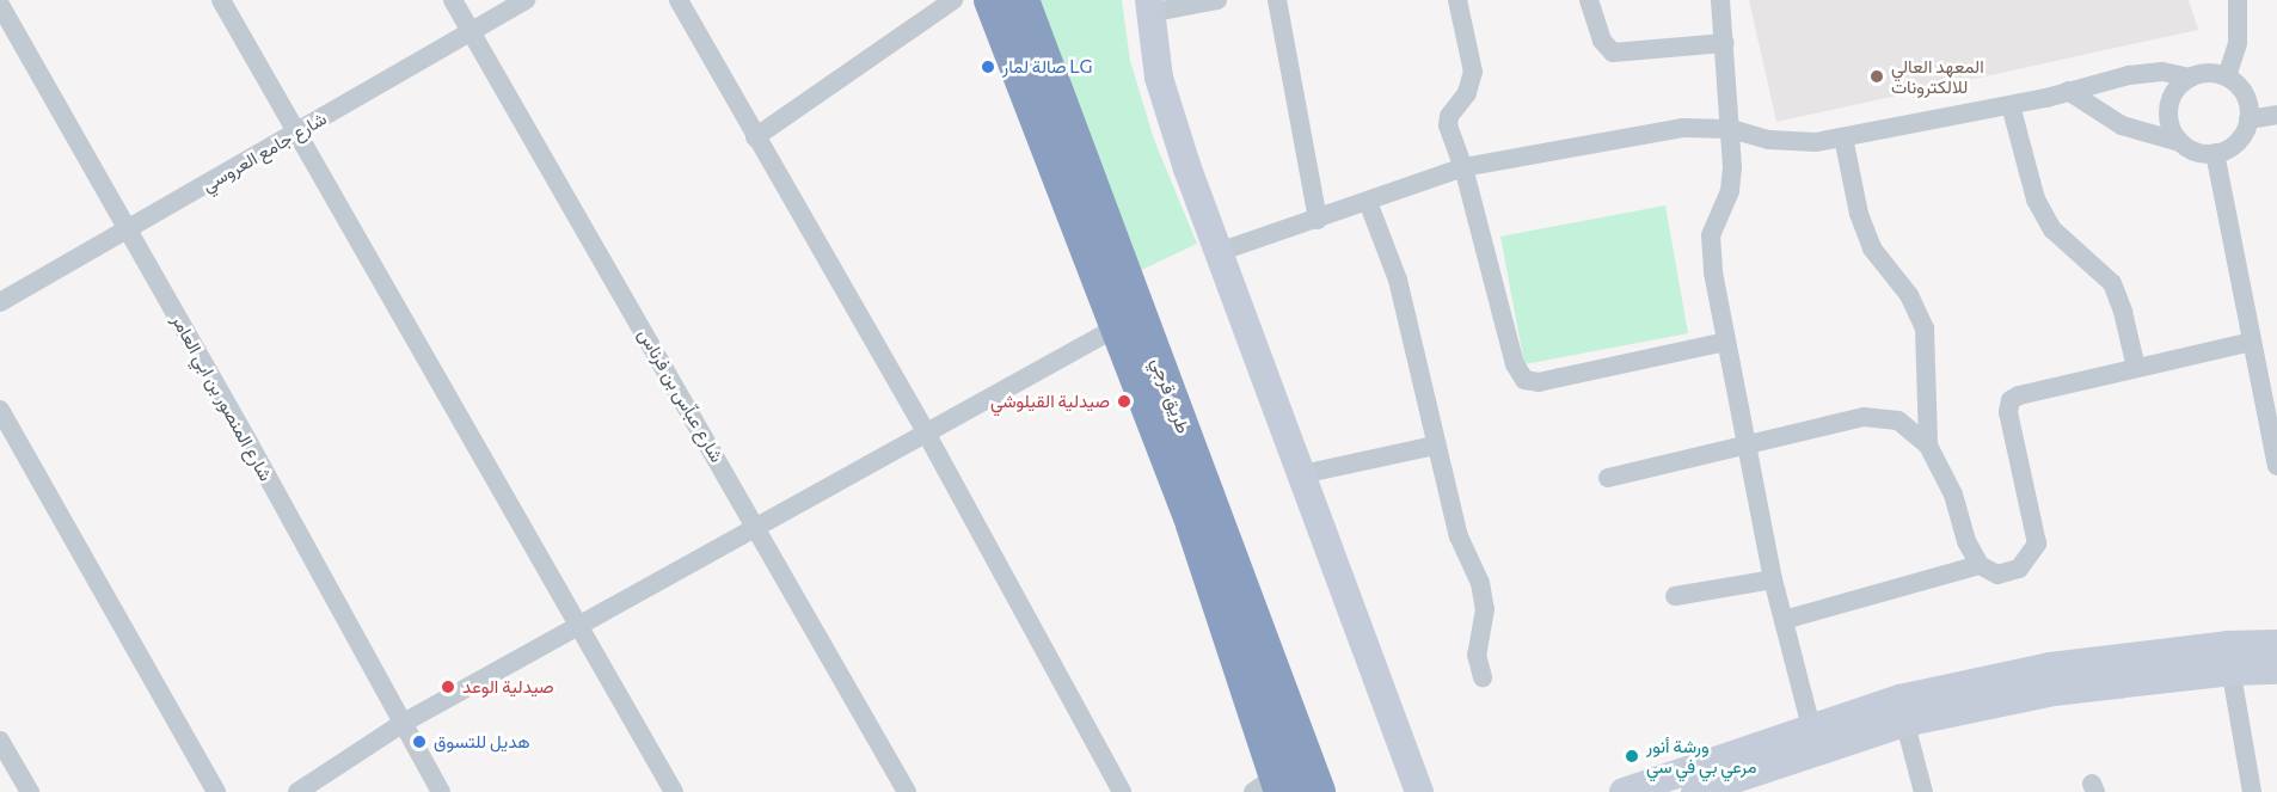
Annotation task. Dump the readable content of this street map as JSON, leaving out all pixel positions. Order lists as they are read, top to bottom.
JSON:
{
  "streets": {
    "highway": ["طريق قرجي"],
    "street": ["شارع جامع العروسي", "شارع عباّس بن فرناس", "شارع المنصور بن ابي العامر"]
  },
  "crossings": [
    ["شارع جامع العروسي", "شارع عباّس بن فرناس"],
    ["شارع جامع العروسي", "شارع المنصور بن ابي العامر"]
  ],
  "places": [
    "صالة لمار LG",
    "المعهد العالي للالكترونات",
    "صيدلية القيلوشي",
    "صيدلية الوعد",
    "هديل للتسوق",
    "ورشة أنور مرعي بي في سي"
  ]
}
